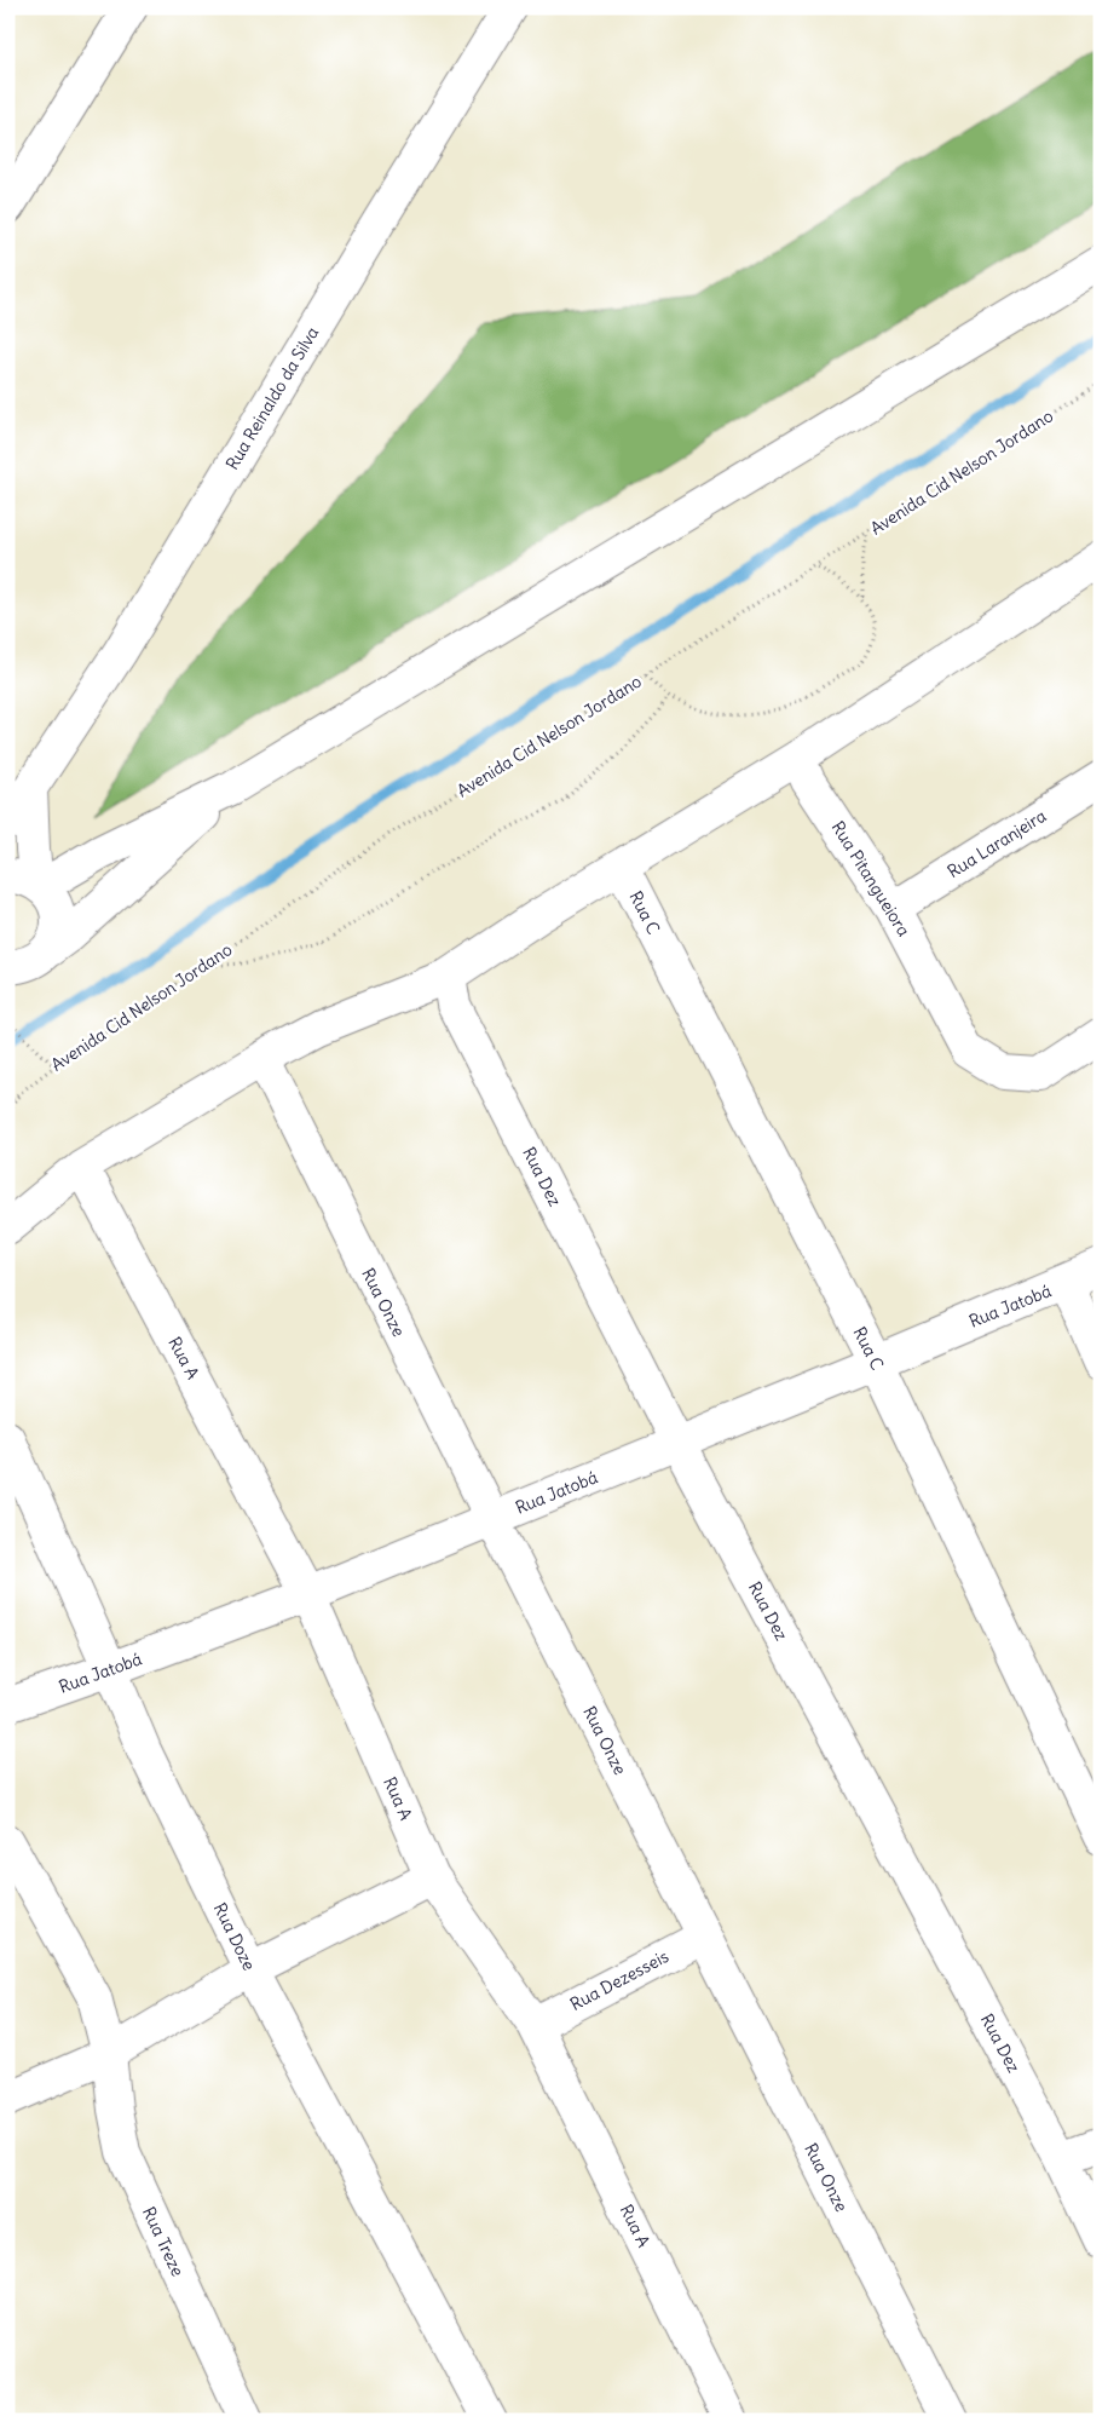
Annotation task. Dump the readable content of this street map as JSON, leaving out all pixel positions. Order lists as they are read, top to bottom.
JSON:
{
  "streets": {
    "street": [
      "Rua Reinaldo da Silva",
      "Rua Laranjeira",
      "Rua Pitangueiora",
      "Rua C",
      "Rua Dez",
      "Rua Onze",
      "Rua Jatobá",
      "Rua A",
      "Rua Doze",
      "Rua Dezesseis",
      "Rua Treze"
    ],
    "path": ["Avenida Cid Nelson Jordano"]
  },
  "crossings": [
    ["Rua Laranjeira", "Rua Pitangueiora"],
    ["Rua C", "Rua Jatobá"],
    ["Rua Dez", "Rua Jatobá"],
    ["Rua Onze", "Rua Jatobá"],
    ["Rua Onze", "Rua Dezesseis"],
    ["Rua Jatobá", "Rua A"],
    ["Rua Jatobá", "Rua Doze"],
    ["Rua A", "Rua Dezesseis"]
  ]
}
